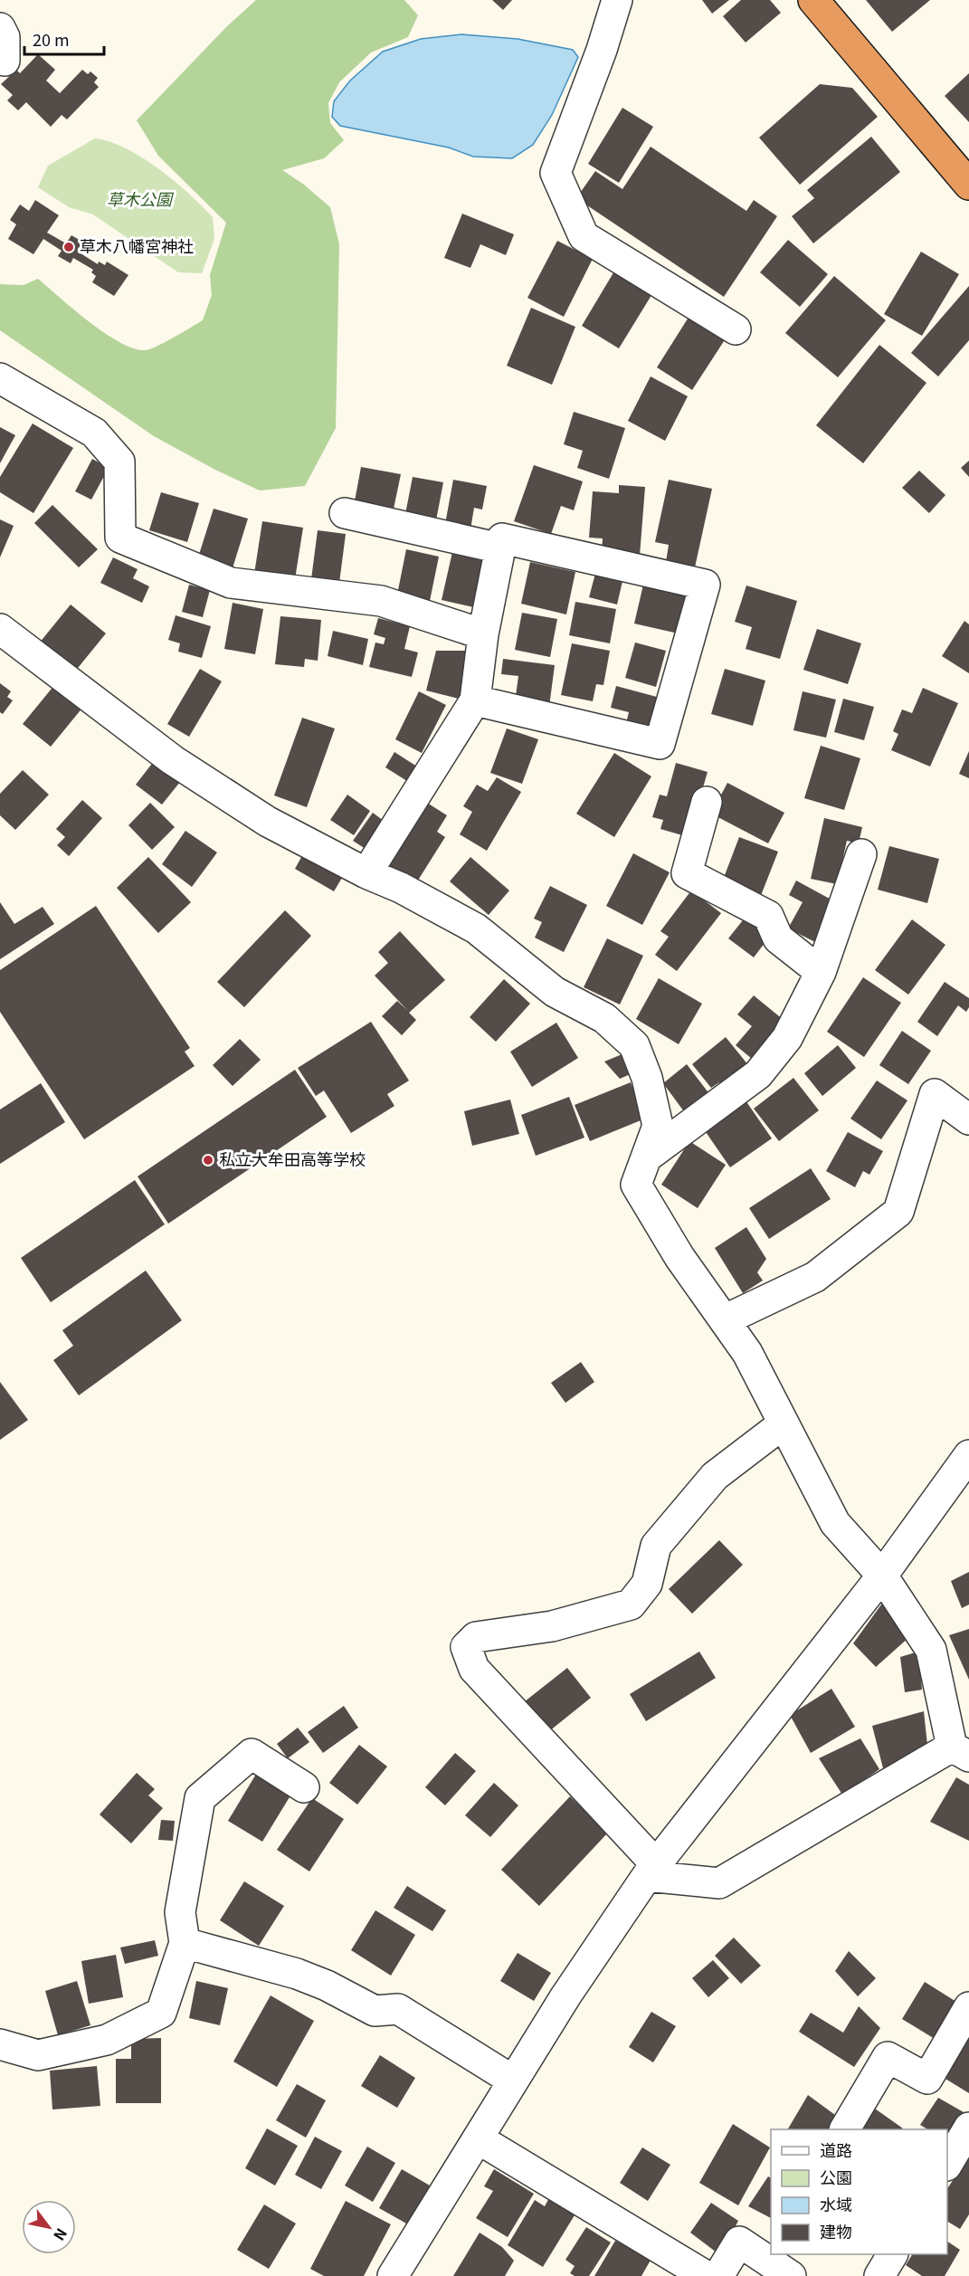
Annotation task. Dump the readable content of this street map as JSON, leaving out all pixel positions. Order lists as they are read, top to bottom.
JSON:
{
  "parks": ["草木公園"],
  "places": ["草木八幡宮神社", "私立大牟田高等学校"],
  "legend": [
    "道路",
    "公園",
    "水域",
    "建物"
  ],
  "scale_bar": "20 m",
  "north": "bottom right"
}
